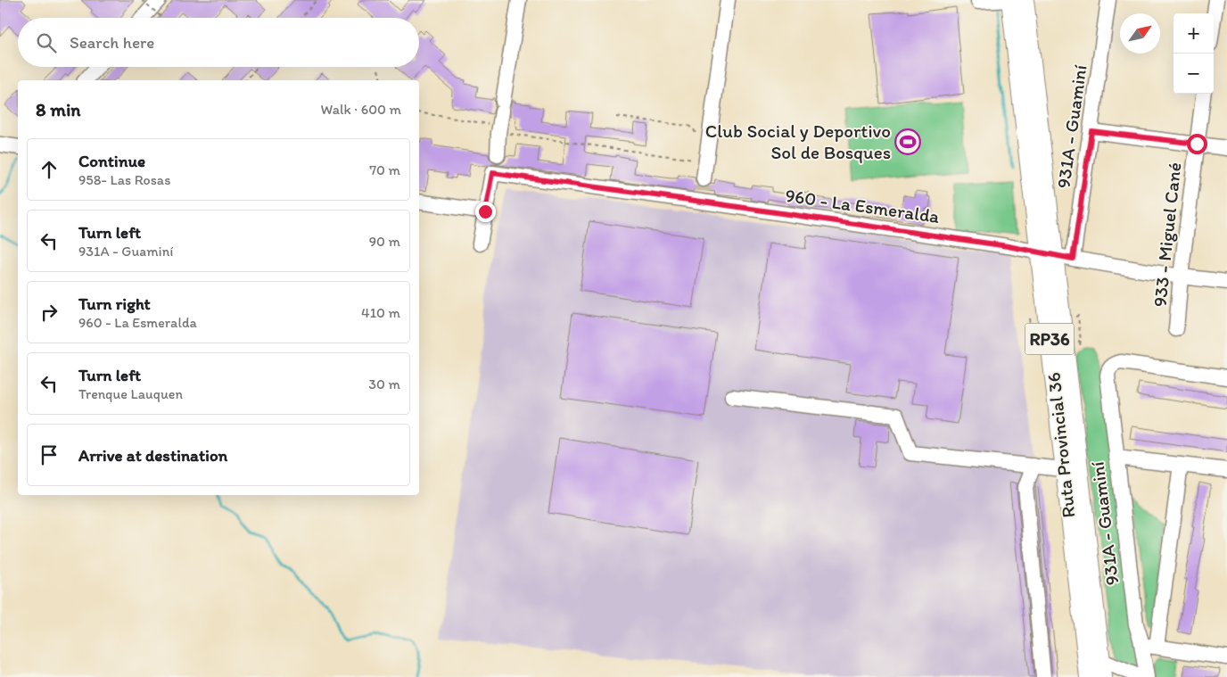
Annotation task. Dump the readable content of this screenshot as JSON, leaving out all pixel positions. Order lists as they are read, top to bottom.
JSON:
{
  "streets": {
    "main road": ["RP36", "Ruta Provincial 36"],
    "street": ["931A - Guaminí", "960 - La Esmeralda", "933 - Miguel Cané"]
  },
  "crossings": [
    ["931A - Guaminí", "960 - La Esmeralda"],
    ["960 - La Esmeralda", "933 - Miguel Cané"],
    ["960 - La Esmeralda", "Ruta Provincial 36"]
  ],
  "places": {
    "sports": ["Club Social y Deportivo Sol de Bosques"]
  },
  "north": "top right",
  "page": {
    "map_buttons": ["+", "−"],
    "search": "Search here",
    "heading": ["8 min", "Walk · 600 m"],
    "list": [
      ["Continue", "958- Las Rosas", "70 m"],
      ["Turn left", "931A - Guaminí", "90 m"],
      ["Turn right", "960 - La Esmeralda", "410 m"],
      ["Turn left", "Trenque Lauquen", "30 m"],
      "Arrive at destination"
    ]
  }
}
